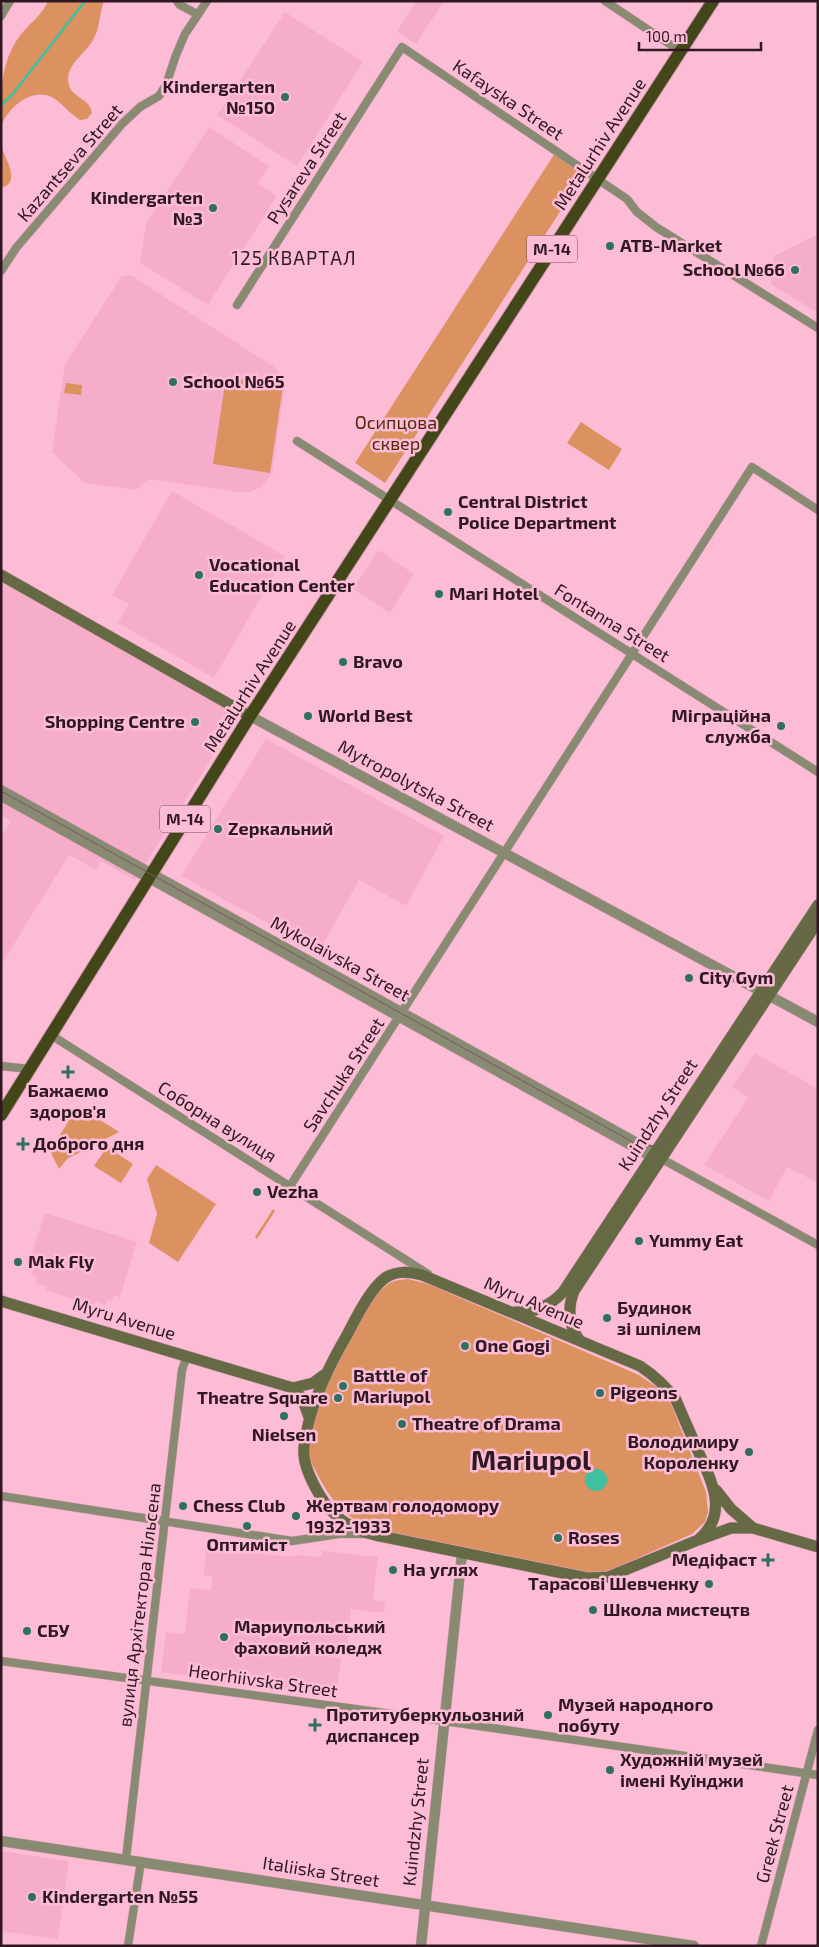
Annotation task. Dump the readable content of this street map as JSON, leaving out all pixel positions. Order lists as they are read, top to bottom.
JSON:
{
  "streets": {
    "highway": ["Metalurhiv Avenue", "М-14"],
    "main road": ["Mytropolytska Street", "Kuindzhy Street", "Myru Avenue"],
    "street": [
      "Kafayska Street",
      "Kazantseva Street",
      "Pysareva Street",
      "Fontanna Street",
      "Mykolaivska Street",
      "Savchuka Street",
      "Соборна вулиця",
      "вулиця Архітектора Нільсена",
      "Heorhiivska Street",
      "Greek Street",
      "Italiiska Street"
    ]
  },
  "crossings": [
    ["Kafayska Street", "Metalurhiv Avenue"],
    ["Kafayska Street", "Pysareva Street"],
    ["Metalurhiv Avenue", "Fontanna Street"],
    ["Metalurhiv Avenue", "Mytropolytska Street"],
    ["Metalurhiv Avenue", "Mykolaivska Street"],
    ["Metalurhiv Avenue", "Соборна вулиця"],
    ["Fontanna Street", "Savchuka Street"],
    ["Mytropolytska Street", "Savchuka Street"],
    ["Mytropolytska Street", "Kuindzhy Street"],
    ["Mykolaivska Street", "Savchuka Street"],
    ["Mykolaivska Street", "Kuindzhy Street"],
    ["Savchuka Street", "Соборна вулиця"],
    ["Kuindzhy Street", "Myru Avenue"],
    ["Kuindzhy Street", "Heorhiivska Street"],
    ["Kuindzhy Street", "Italiiska Street"],
    ["Соборна вулиця", "Myru Avenue"],
    ["Myru Avenue", "вулиця Архітектора Нільсена"],
    ["вулиця Архітектора Нільсена", "Heorhiivska Street"],
    ["вулиця Архітектора Нільсена", "Italiiska Street"],
    ["Heorhiivska Street", "Greek Street"]
  ],
  "districts": ["125 КВАРТАЛ", "Mariupol"],
  "parks": ["Осипцова сквер"],
  "places": {
    "other": [
      "Kindergarten №150",
      "Kindergarten №3",
      "ATB-Market",
      "School №66",
      "School №65",
      "Central District Police Department",
      "Vocational Education Center",
      "Mari Hotel",
      "Bravo",
      "World Best",
      "Shopping Centre",
      "Міграційна служба",
      "Zеркальний",
      "City Gym",
      "Vezha",
      "Yummy Eat",
      "Mak Fly",
      "Будинок зі шпілем",
      "One Gogi",
      "Battle of Mariupol",
      "Pigeons",
      "Theatre Square",
      "Nielsen",
      "Theatre of Drama",
      "Володимиру Короленку",
      "Chess Club",
      "Жертвам голодомору 1932-1933",
      "Оптиміст",
      "Roses",
      "На углях",
      "Тарасові Шевченку",
      "Школа мистецтв",
      "СБУ",
      "Мариупольський фаховий коледж",
      "Музей народного побуту",
      "Художній музей імені Куїнджи",
      "Kindergarten №55"
    ],
    "health": [
      "Бажаємо здоров'я",
      "Доброго дня",
      "Медіфаст",
      "Протитуберкульозний диспансер"
    ]
  },
  "scale_bar": "100 m"
}
